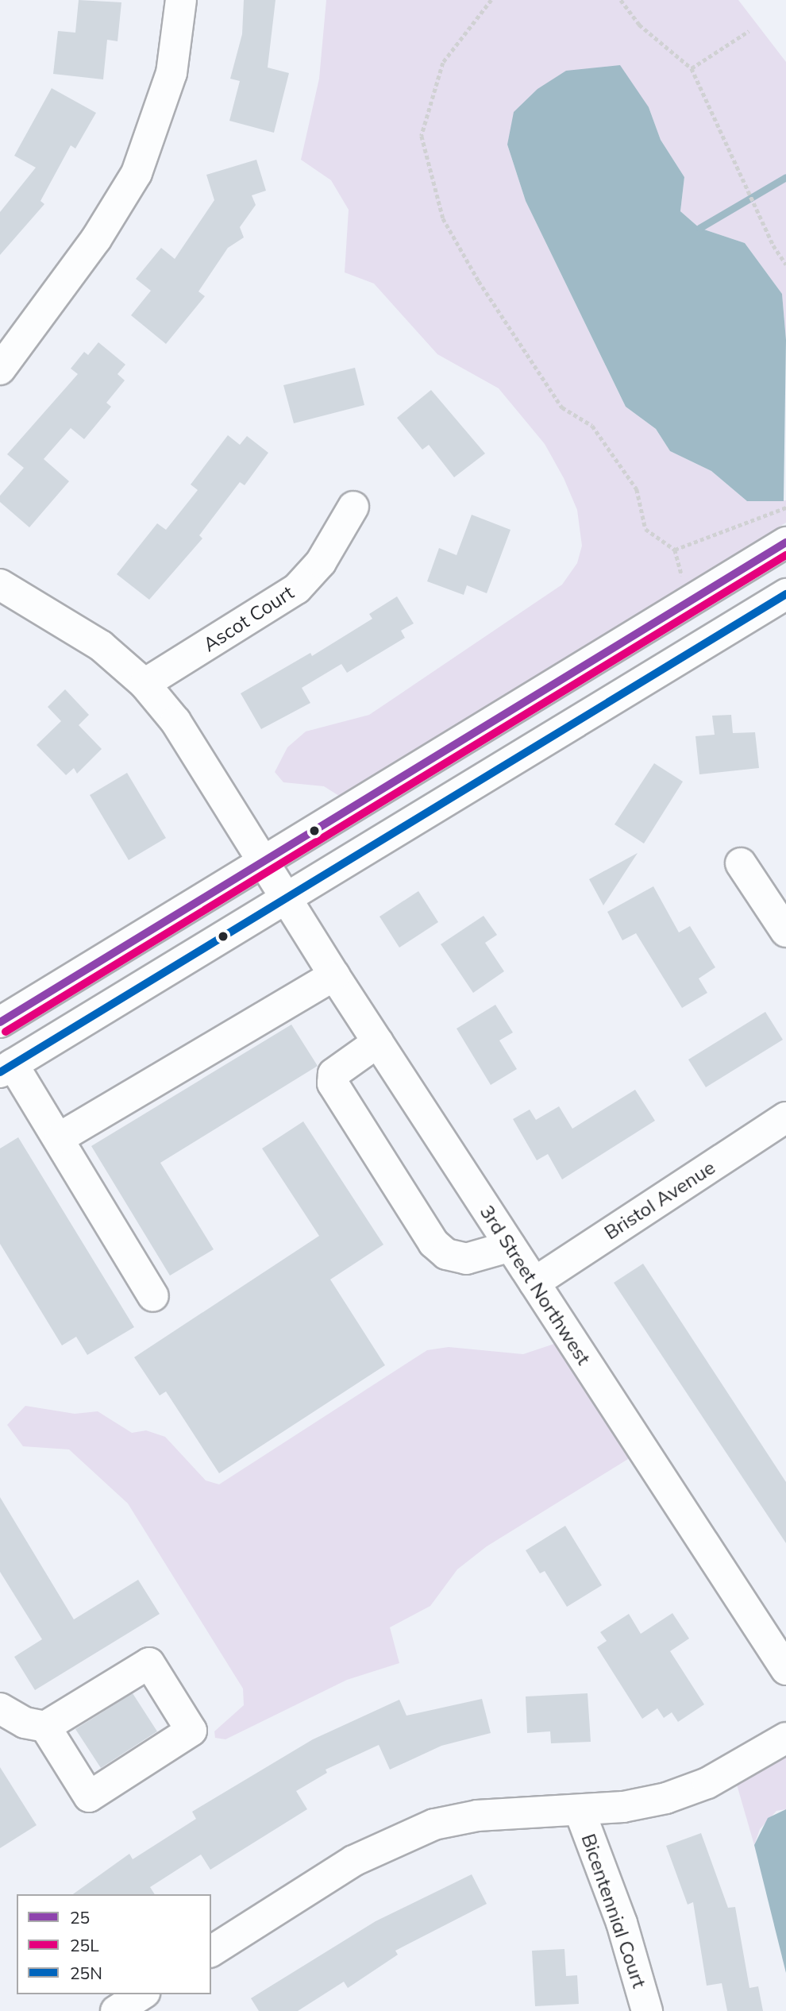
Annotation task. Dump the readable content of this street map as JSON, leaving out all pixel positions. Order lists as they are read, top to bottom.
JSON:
{
  "streets": {
    "street": [
      "Ascot Court",
      "Bristol Avenue",
      "3rd Street Northwest",
      "Bicentennial Court"
    ]
  },
  "crossings": [
    ["Ascot Court", "3rd Street Northwest"],
    ["Bristol Avenue", "3rd Street Northwest"]
  ],
  "lines": ["transit line 25", "transit line 25L", "transit line 25N"],
  "legend": ["25", "25L", "25N"]
}
